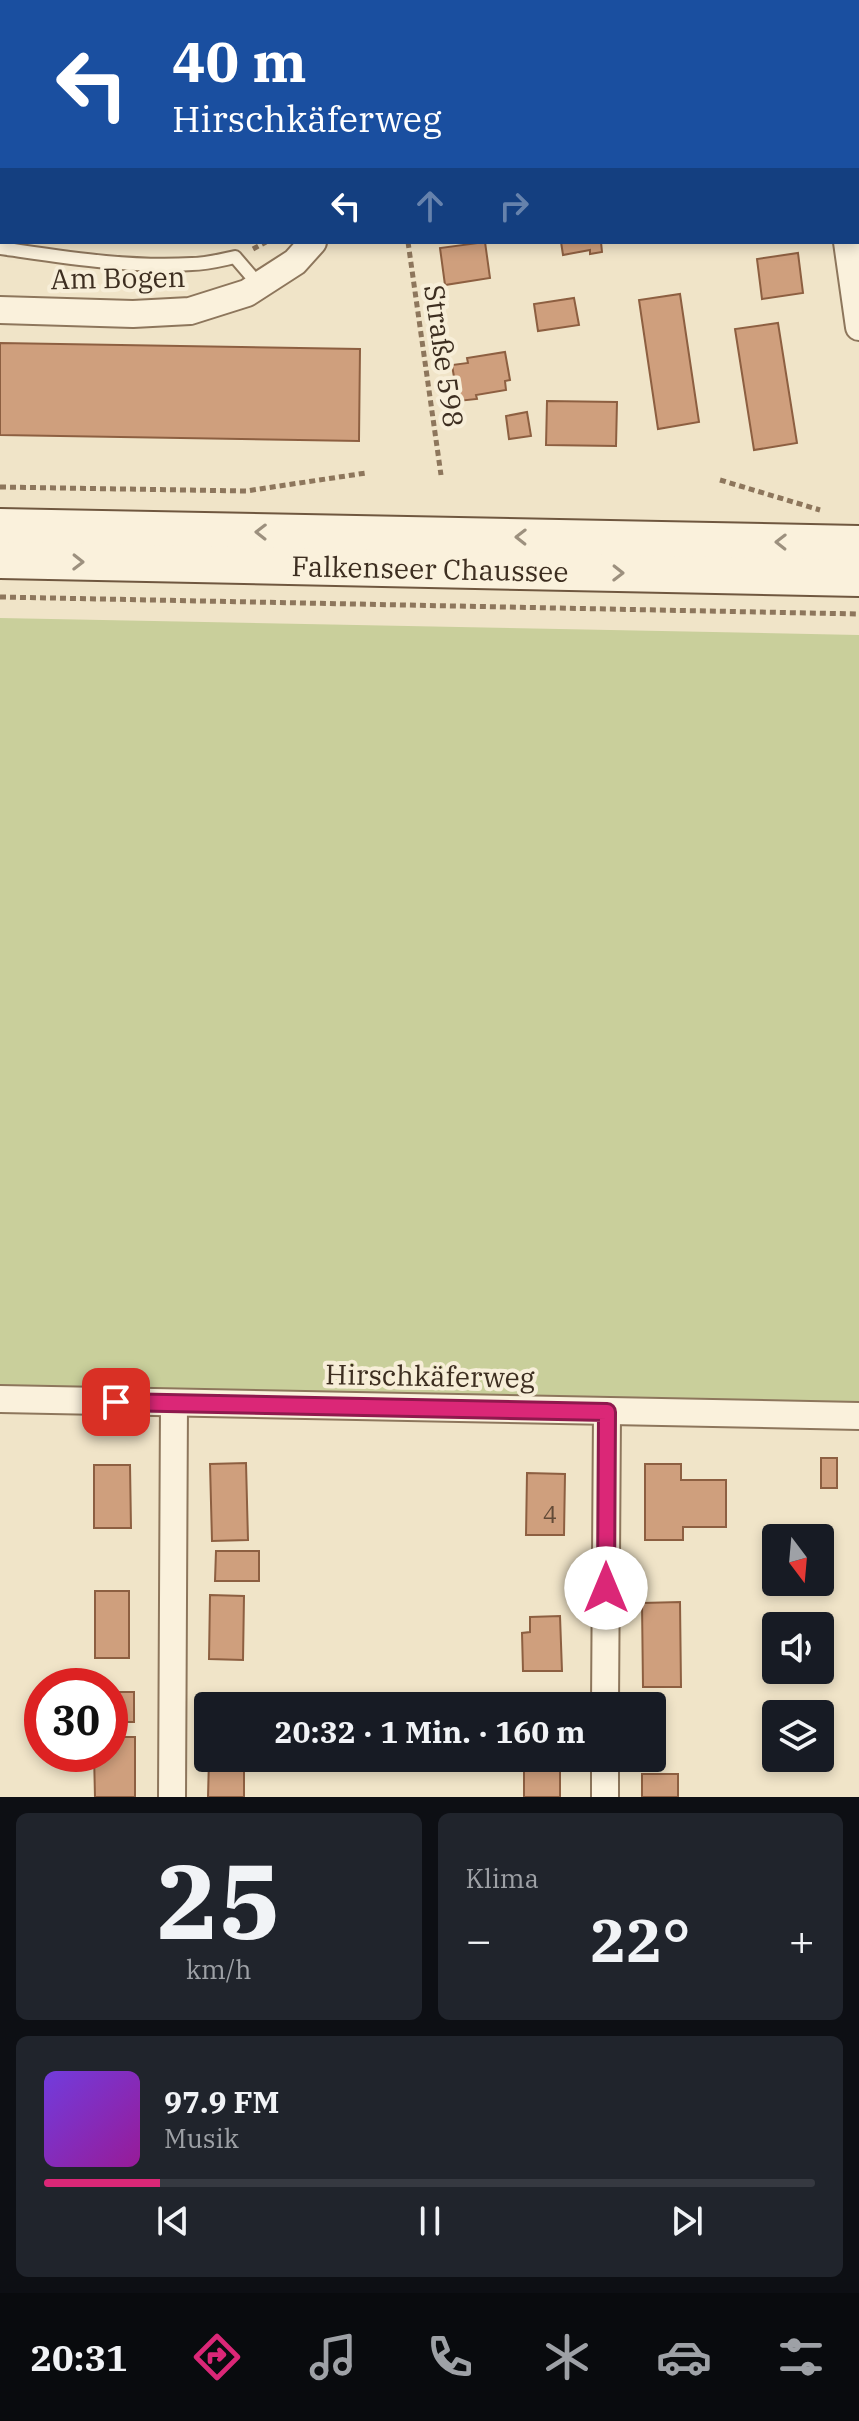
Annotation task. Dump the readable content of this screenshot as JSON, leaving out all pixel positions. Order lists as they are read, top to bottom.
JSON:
{
  "streets": {
    "main road": ["Falkenseer Chaussee"],
    "street": ["Am Bogen", "Hirschkäferweg"],
    "path": ["Straße 598"]
  },
  "house_numbers": ["4"],
  "north": "bottom",
  "page": {
    "turn": ["40 m", "Hirschkäferweg"],
    "limit": "30",
    "trip": "20:32 · 1 Min. · 160 m",
    "tile": [
      ["25", "km/h"],
      "Klima"
    ],
    "heat": ["−", "22°", "+"],
    "song": ["97.9 FM", "Musik"],
    "tabs": "20:31"
  }
}
